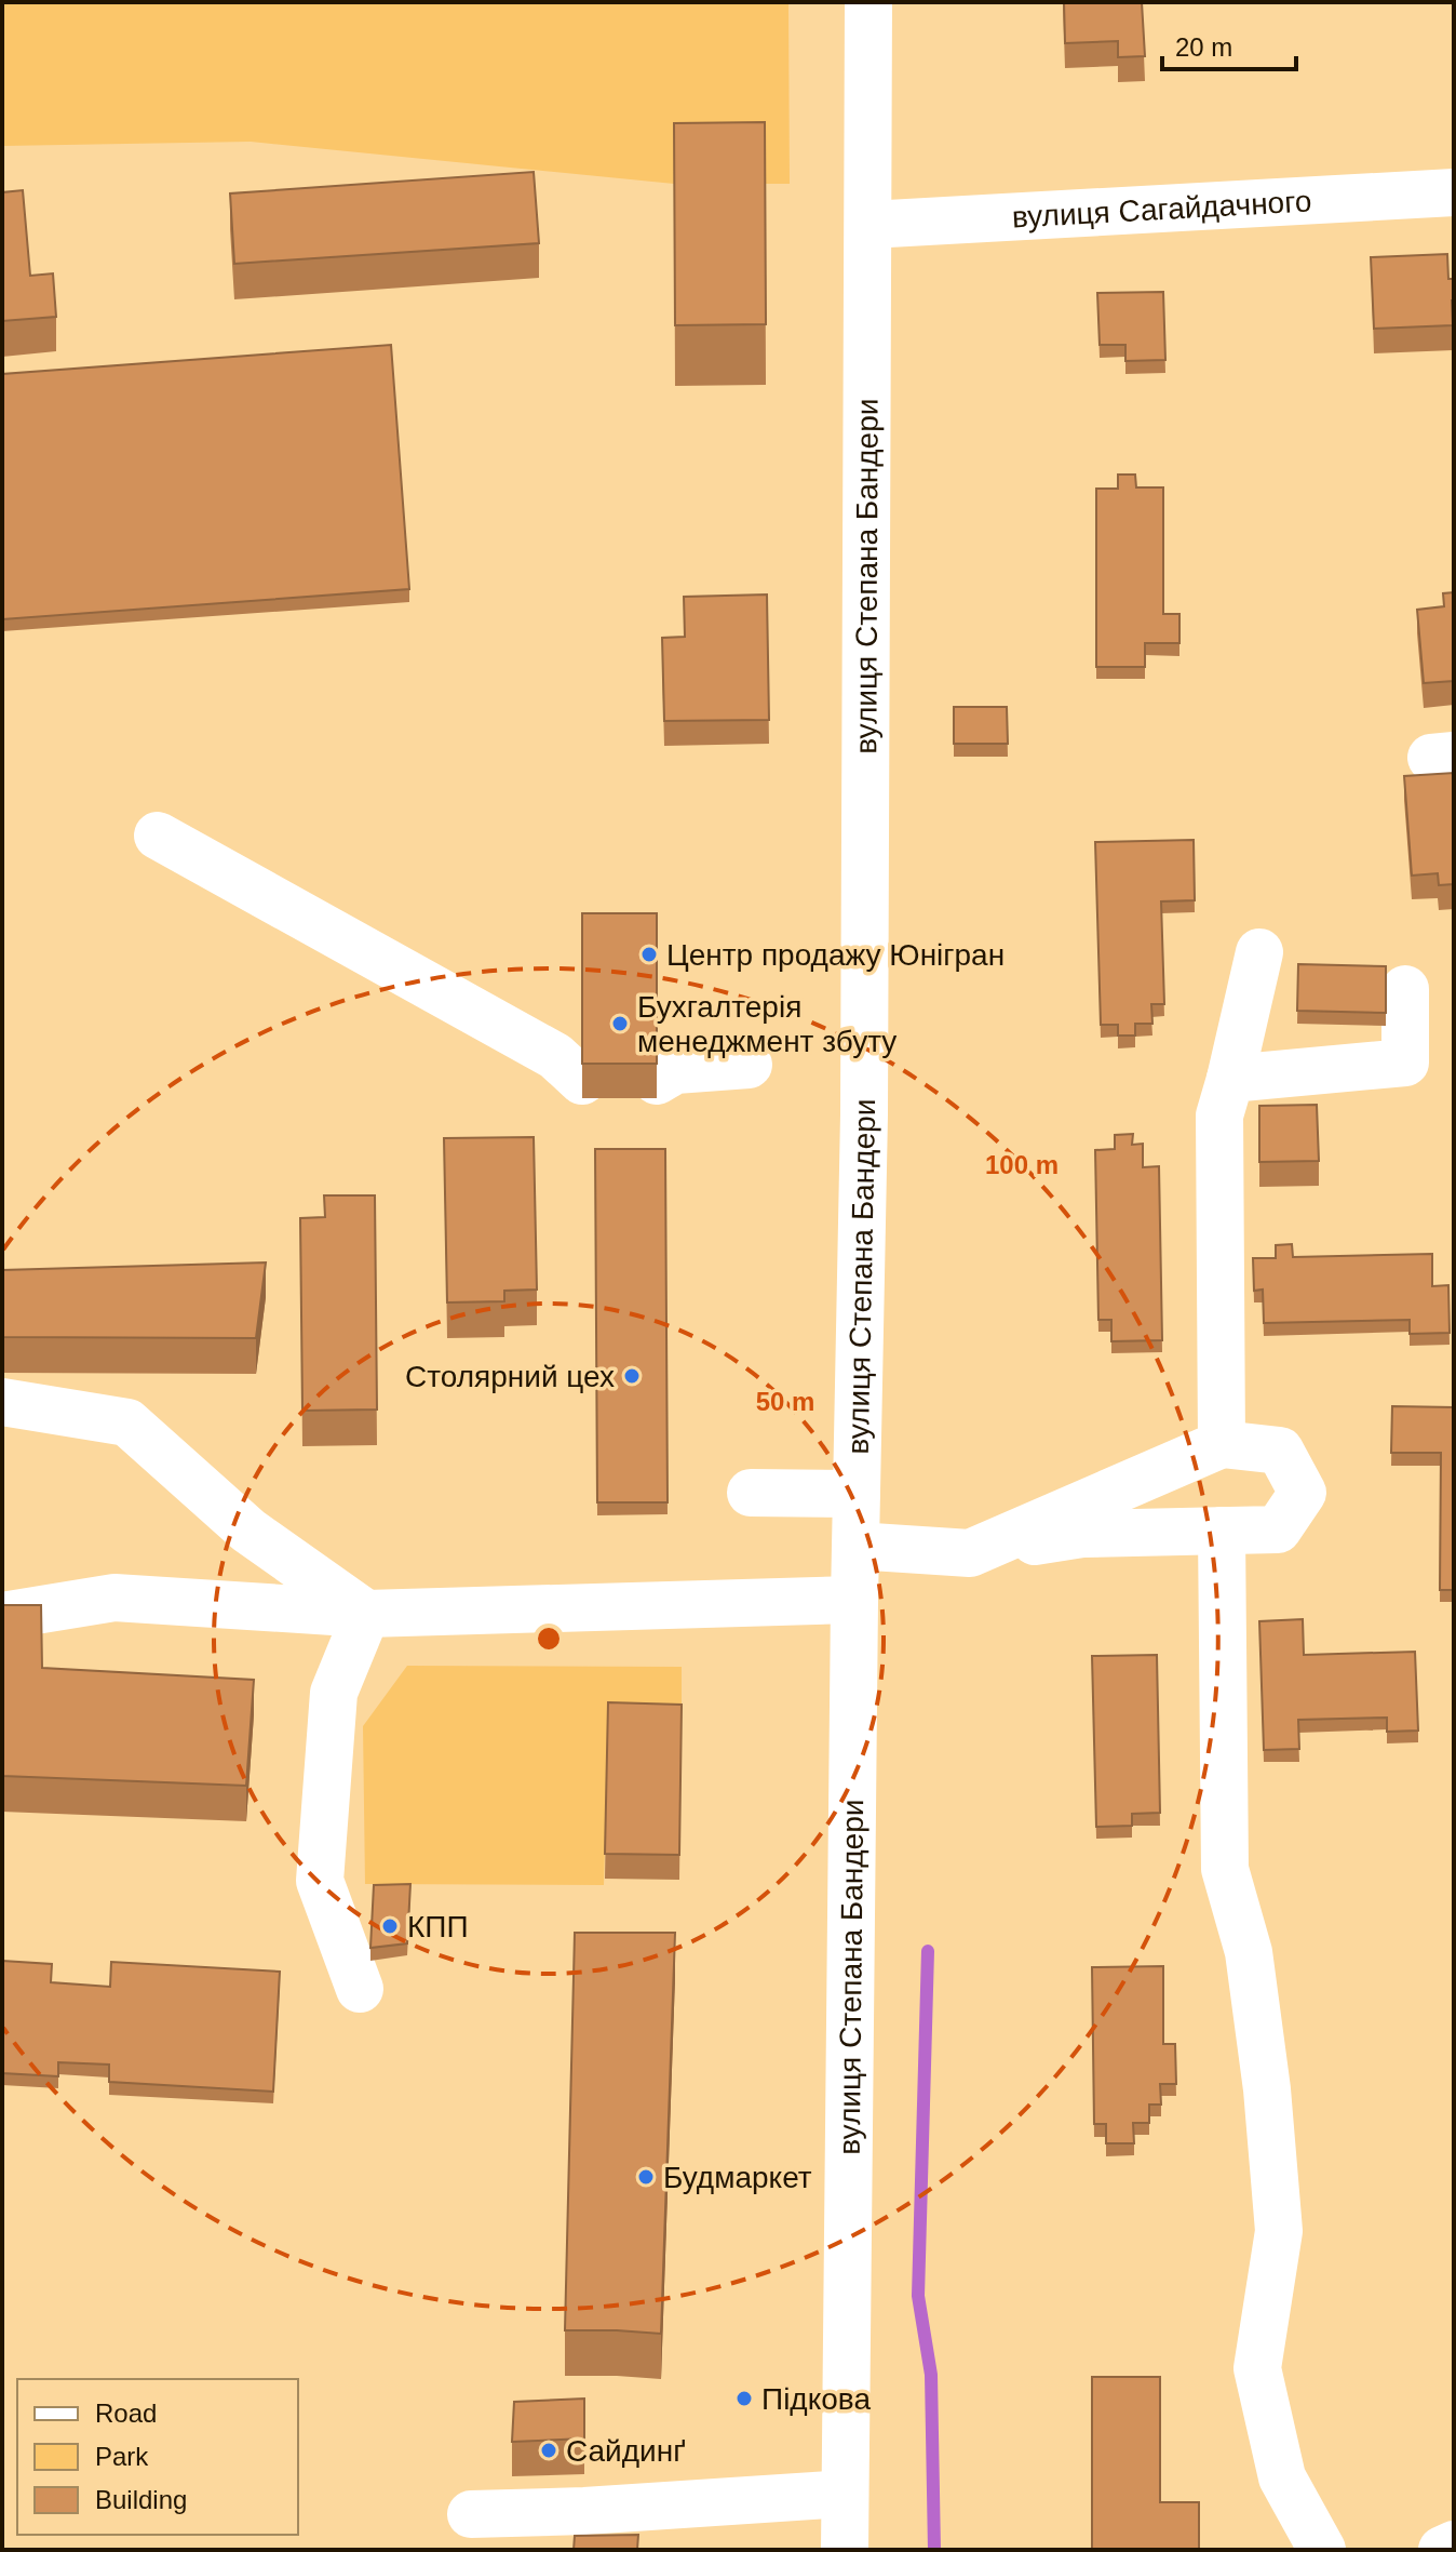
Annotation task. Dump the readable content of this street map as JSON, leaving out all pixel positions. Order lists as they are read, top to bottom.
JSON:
{
  "streets": {
    "street": ["вулиця Сагайдачного", "вулиця Степана Бандери"]
  },
  "crossings": [
    ["вулиця Сагайдачного", "вулиця Степана Бандери"]
  ],
  "places": [
    "Центр продажу Юнігран",
    "Бухгалтерія менеджмент збуту",
    "Столярний цех",
    "КПП",
    "Будмаркет",
    "Підкова",
    "Сайдинґ"
  ],
  "legend": ["Road", "Park", "Building"],
  "scale_bar": "20 m",
  "rings": ["100 m", "50 m"]
}
